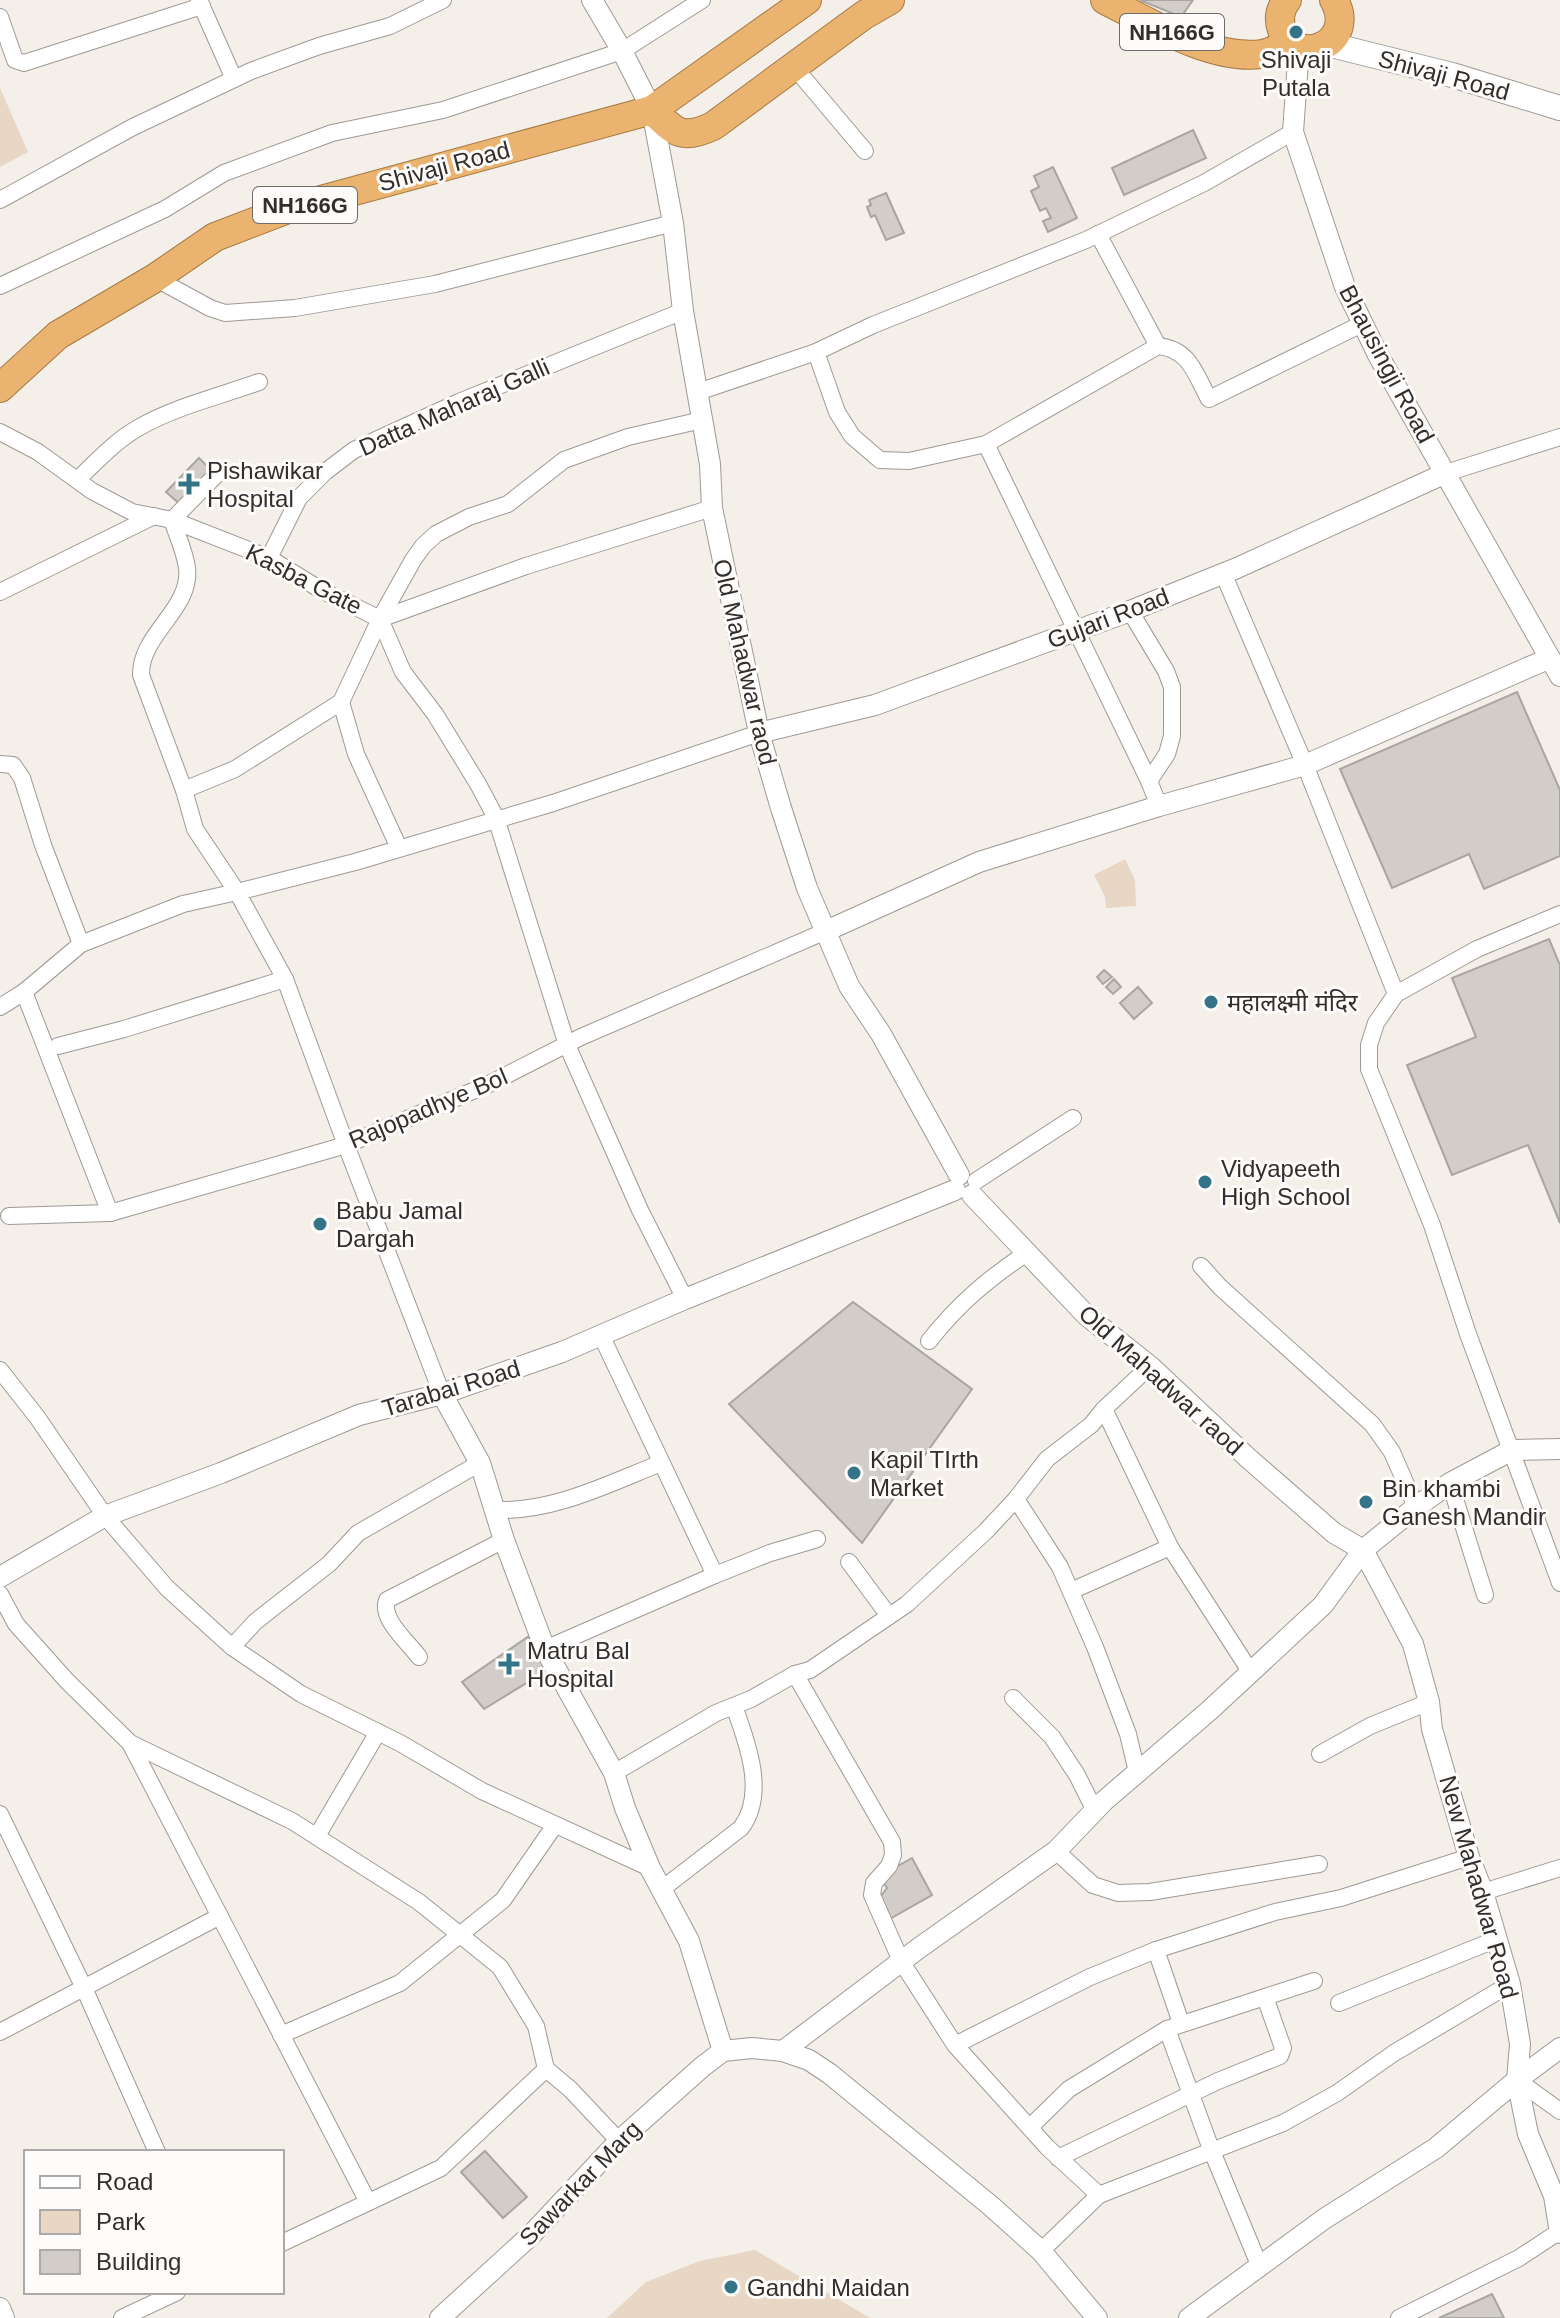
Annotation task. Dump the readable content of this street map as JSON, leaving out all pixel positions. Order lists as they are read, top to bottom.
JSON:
{
  "streets": {
    "highway": ["NH166G", "Shivaji Road"],
    "street": [
      "Bhausingji Road",
      "Datta Maharaj Galli",
      "Kasba Gate",
      "Gujari Road",
      "Old Mahadwar raod",
      "Rajopadhye Bol",
      "Tarabai Road",
      "New Mahadwar Road",
      "Sawarkar Marg"
    ]
  },
  "crossings": [
    ["NH166G", "Shivaji Road"],
    ["NH166G", "Bhausingji Road"],
    ["NH166G", "Old Mahadwar raod"],
    ["Shivaji Road", "Old Mahadwar raod"],
    ["Bhausingji Road", "Gujari Road"],
    ["Datta Maharaj Galli", "Kasba Gate"],
    ["Datta Maharaj Galli", "Old Mahadwar raod"],
    ["Kasba Gate", "Old Mahadwar raod"],
    ["Gujari Road", "Old Mahadwar raod"],
    ["Old Mahadwar raod", "Rajopadhye Bol"],
    ["Old Mahadwar raod", "Tarabai Road"],
    ["Old Mahadwar raod", "New Mahadwar Road"]
  ],
  "places": {
    "other": [
      "Shivaji Putala",
      "महालक्ष्मी मंदिर",
      "Vidyapeeth High School",
      "Babu Jamal Dargah",
      "Kapil TIrth Market",
      "Bin khambi Ganesh Mandir",
      "Gandhi Maidan"
    ],
    "health": ["Pishawikar Hospital", "Matru Bal Hospital"]
  },
  "legend": ["Road", "Park", "Building"]
}
